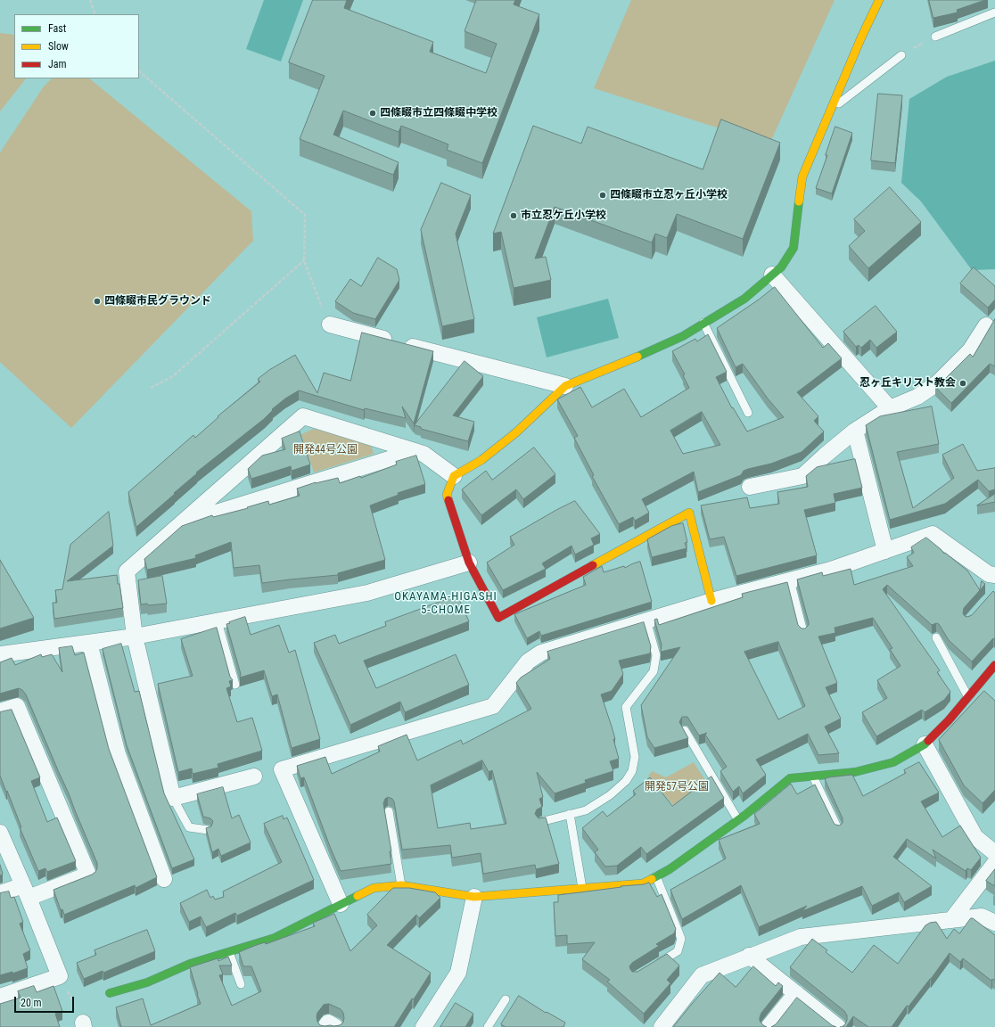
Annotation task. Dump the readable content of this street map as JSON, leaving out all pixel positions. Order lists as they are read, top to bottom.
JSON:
{
  "districts": ["OKAYAMA-HIGASHI 5-CHOME"],
  "parks": ["開発44号公園", "開発57号公園"],
  "places": [
    "四條畷市立四條畷中学校",
    "四條畷市立忍ヶ丘小学校",
    "市立忍ケ丘小学校",
    "四條畷市民グラウンド",
    "忍ヶ丘キリスト教会"
  ],
  "legend": ["Fast", "Slow", "Jam"],
  "scale_bar": "20 m"
}
